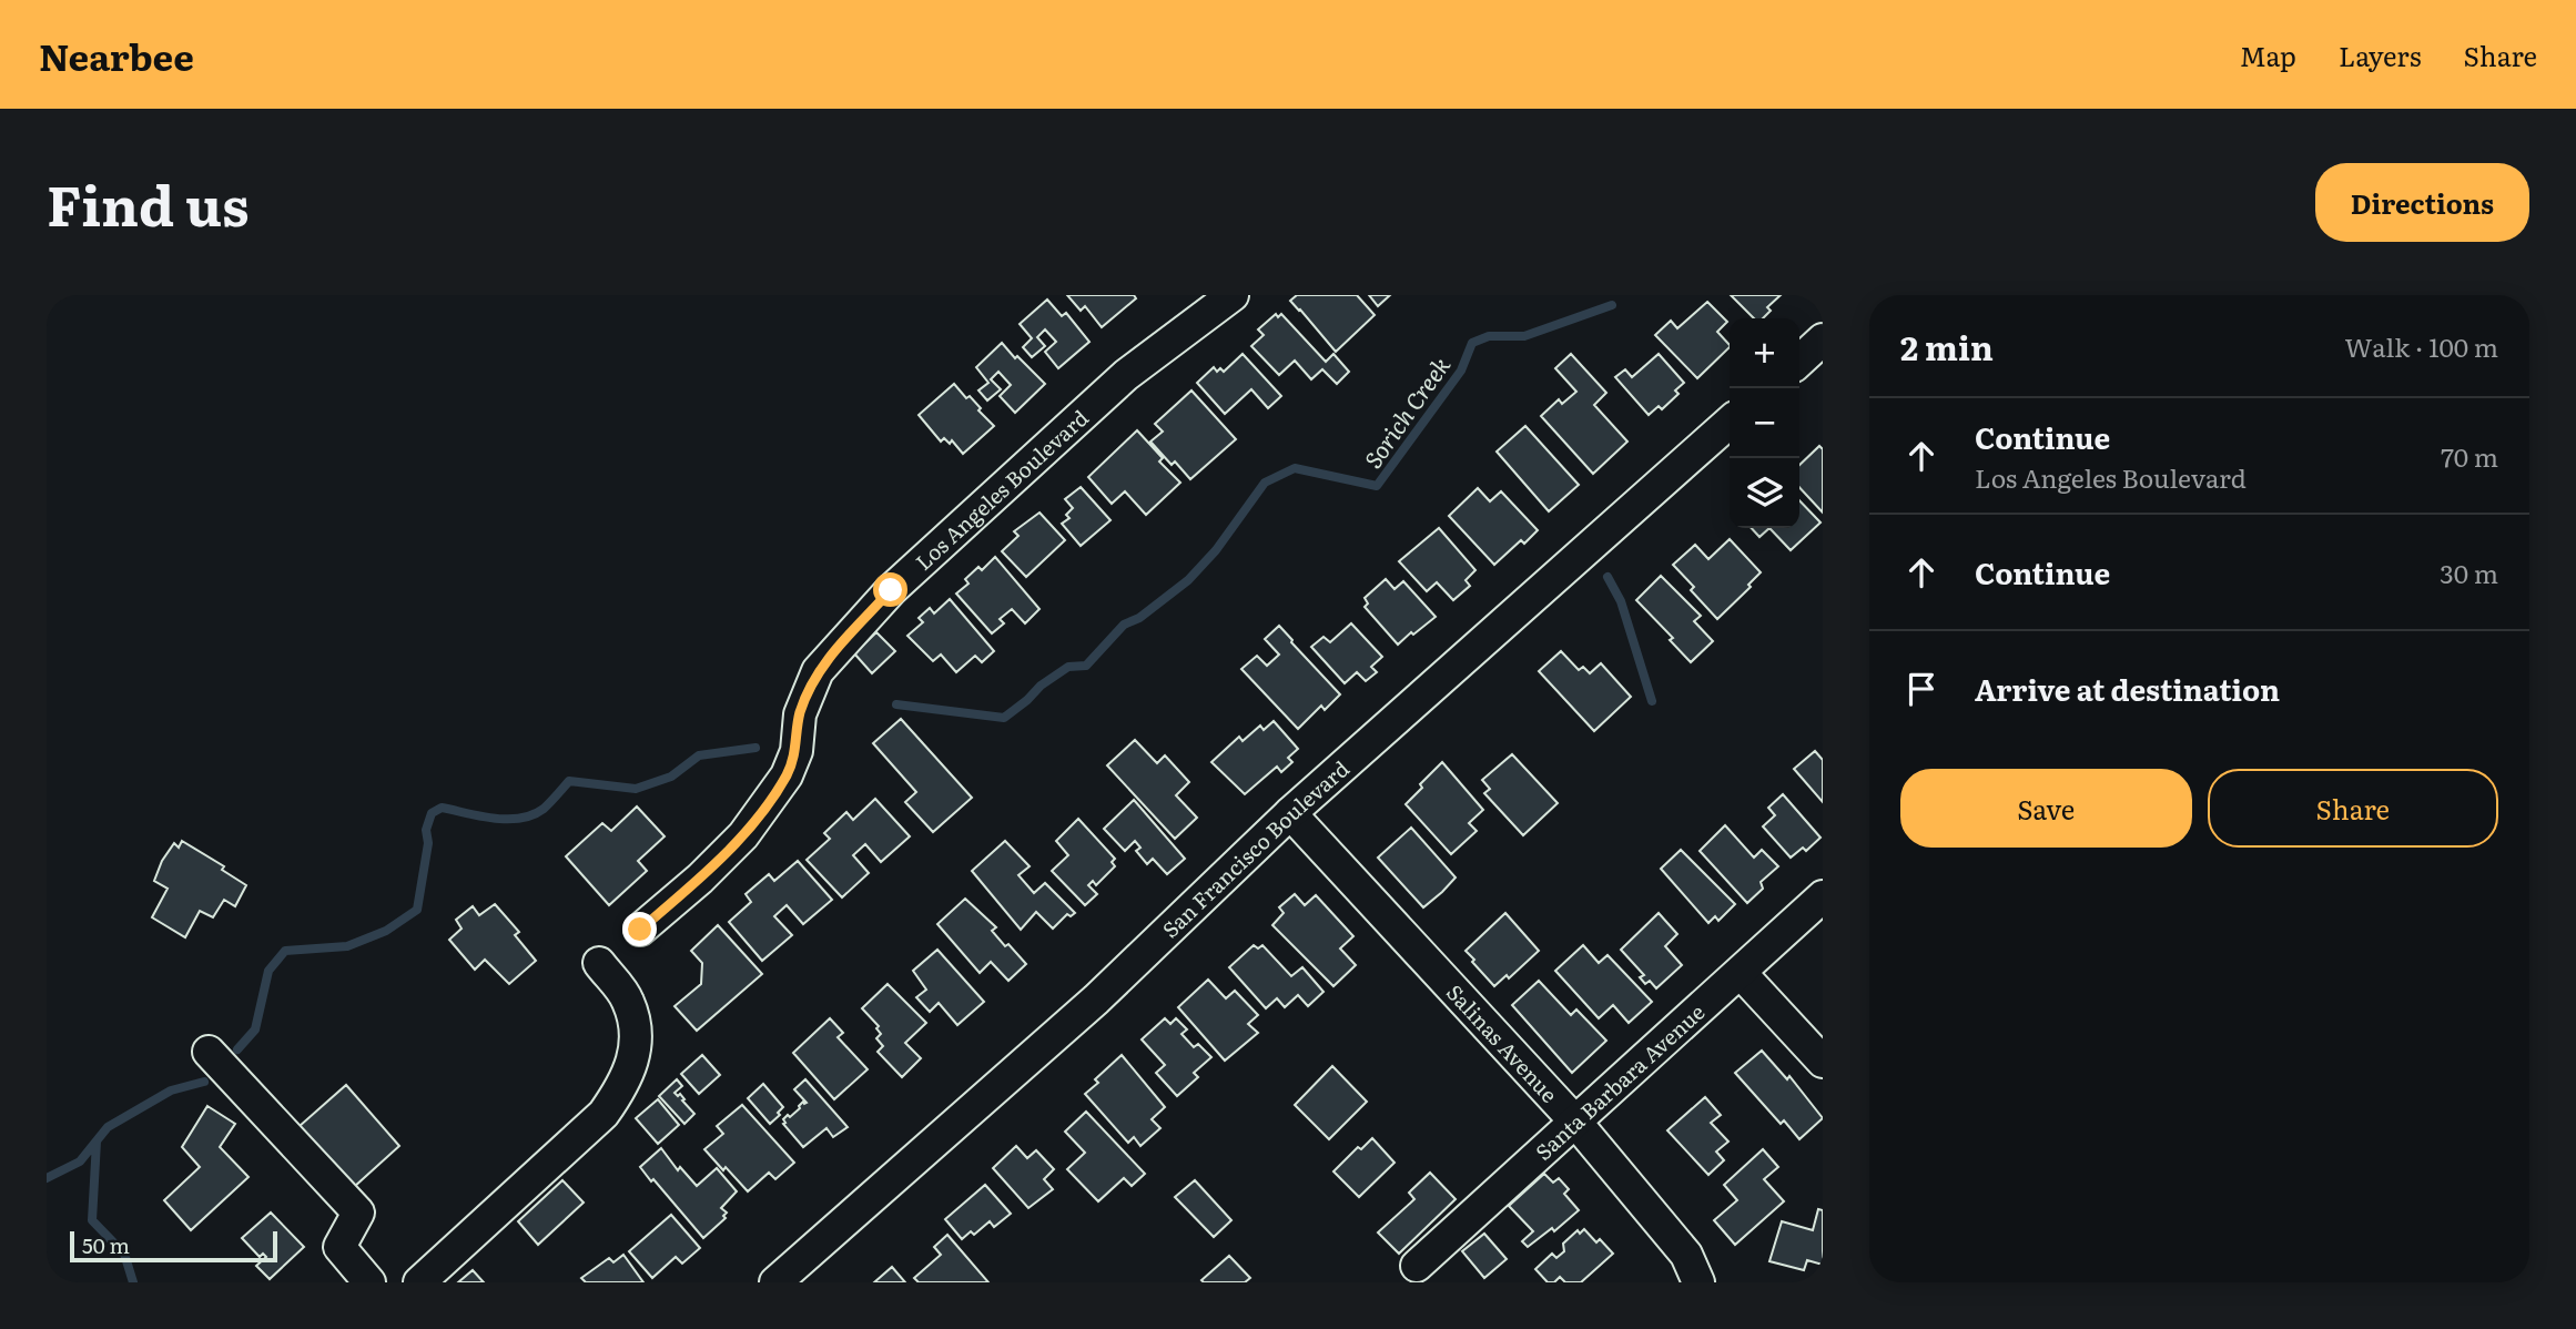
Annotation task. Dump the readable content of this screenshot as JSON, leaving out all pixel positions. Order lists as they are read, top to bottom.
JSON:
{
  "streets": {
    "street": [
      "Los Angeles Boulevard",
      "San Francisco Boulevard",
      "Salinas Avenue",
      "Santa Barbara Avenue"
    ]
  },
  "crossings": [
    ["San Francisco Boulevard", "Salinas Avenue"],
    ["Salinas Avenue", "Santa Barbara Avenue"]
  ],
  "water": ["Sorich Creek"],
  "scale_bar": "50 m",
  "page": {
    "header": "Nearbee",
    "nav": ["Map", "Layers", "Share"],
    "title": "Find us",
    "buttons": [
      "Directions",
      ["Save", "Share"]
    ],
    "heading": ["2 min", "Walk · 100 m"],
    "map_buttons": ["+", "−"],
    "list": [
      ["Continue", "Los Angeles Boulevard", "70 m"],
      ["Continue", "30 m"],
      "Arrive at destination"
    ],
    "scale": "50 m"
  }
}
